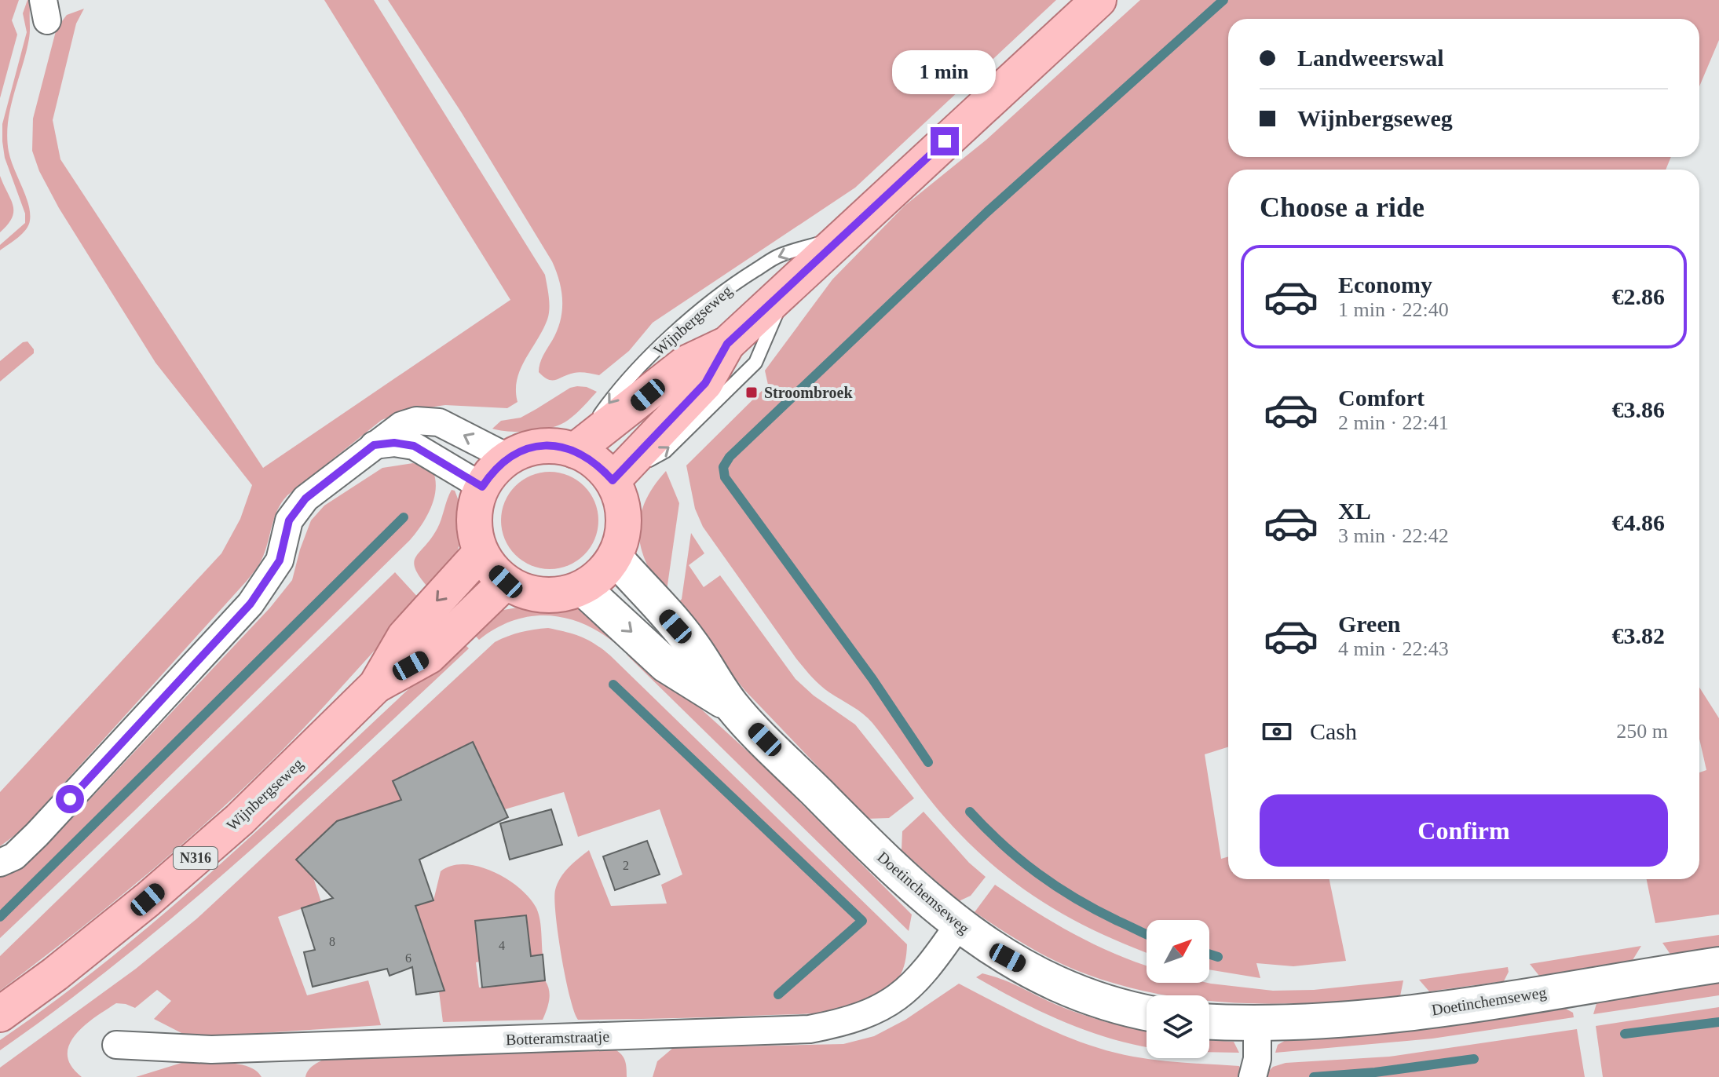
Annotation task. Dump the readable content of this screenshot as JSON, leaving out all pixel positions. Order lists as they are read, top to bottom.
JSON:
{
  "streets": {
    "main road": ["Wijnbergseweg", "N316"],
    "street": ["Doetinchemseweg", "Botteramstraatje"]
  },
  "crossings": [
    ["Wijnbergseweg", "Doetinchemseweg"],
    ["Doetinchemseweg", "Botteramstraatje"]
  ],
  "places": {
    "transit": ["Stroombroek"]
  },
  "house_numbers": [
    "2",
    "8",
    "4",
    "6"
  ],
  "north": "top right",
  "page": {
    "banner": ["Landweerswal", "Wijnbergseweg"],
    "bubble": "1 min",
    "heading": "Choose a ride",
    "list": [
      {
        "name": "Economy",
        "note": "1 min · 22:40",
        "value": "€2.86"
      },
      {
        "name": "Comfort",
        "note": "2 min · 22:41",
        "value": "€3.86"
      },
      {
        "name": "XL",
        "note": "3 min · 22:42",
        "value": "€4.86"
      },
      {
        "name": "Green",
        "note": "4 min · 22:43",
        "value": "€3.82"
      }
    ],
    "pay": ["Cash", "250 m"],
    "buttons": "Confirm"
  }
}
